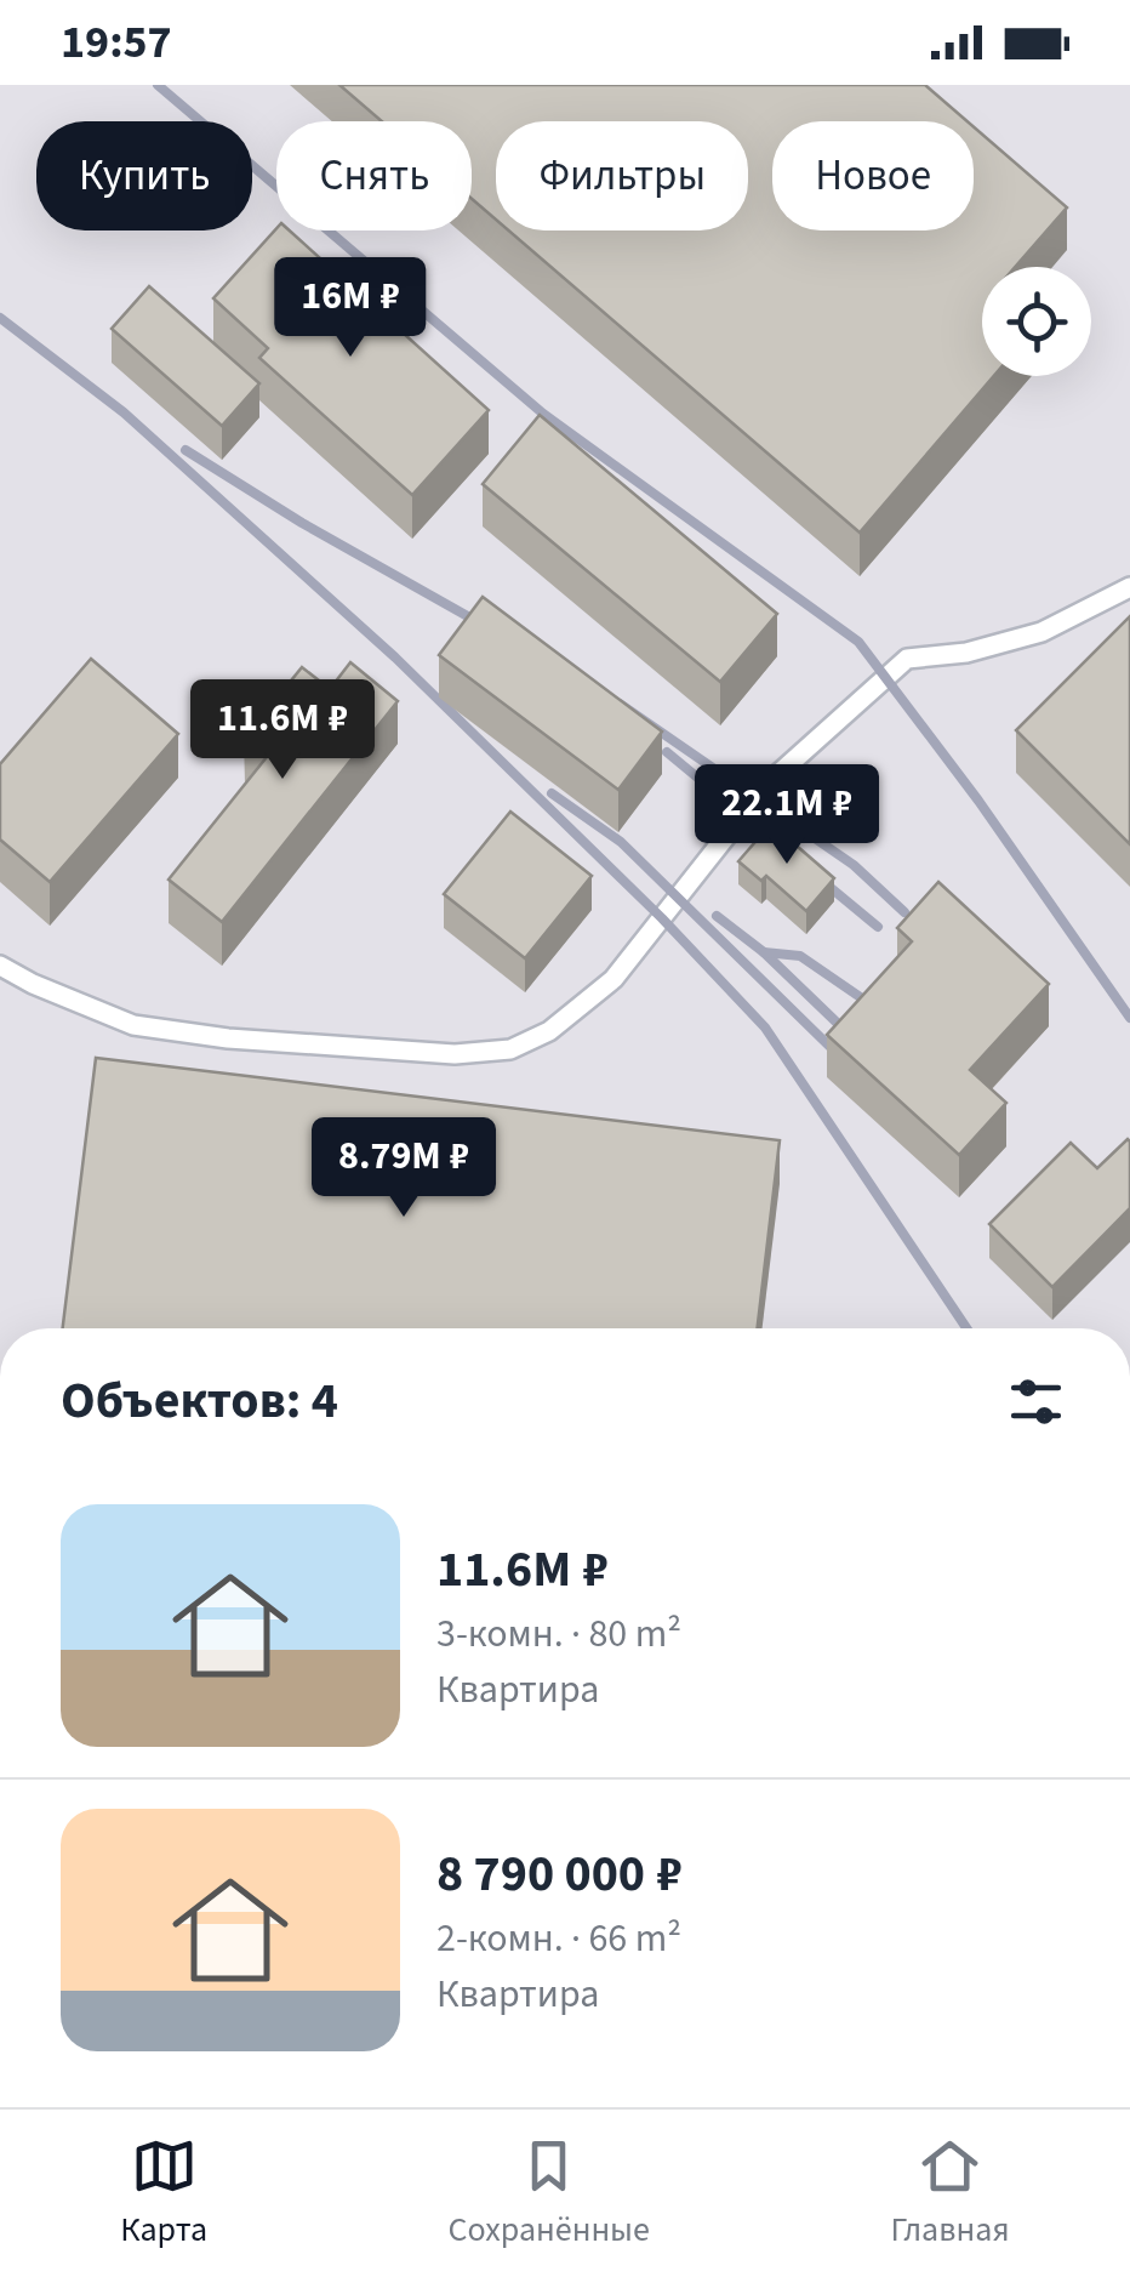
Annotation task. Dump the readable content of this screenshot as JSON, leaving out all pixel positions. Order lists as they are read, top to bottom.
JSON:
{
  "page": {
    "status": "19:57",
    "chip": [
      "Купить",
      "Снять",
      "Фильтры",
      "Новое"
    ],
    "price": [
      "16M ₽",
      "11.6M ₽",
      "22.1M ₽",
      "8.79M ₽"
    ],
    "heading": "Объектов: 4",
    "list": [
      {
        "name": "11.6M ₽",
        "note": "3-комн. · 80 m² · Квартира"
      },
      {
        "name": "8 790 000 ₽",
        "note": "2-комн. · 66 m² · Квартира"
      }
    ],
    "tabs": ["Карта", "Сохранённые", "Главная"]
  }
}
